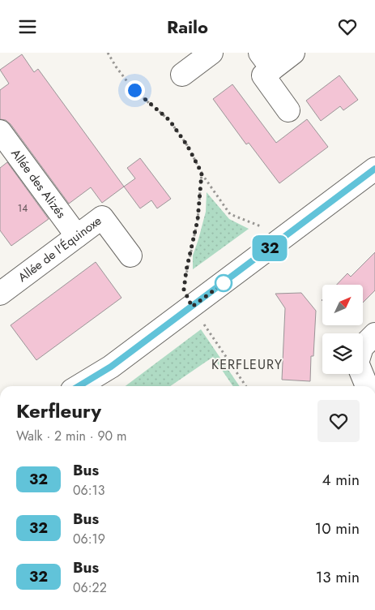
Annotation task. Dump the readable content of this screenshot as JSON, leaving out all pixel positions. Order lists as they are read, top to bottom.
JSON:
{
  "streets": {
    "street": ["Allée des Alizés", "Allée de l'Équinoxe"]
  },
  "crossings": [
    ["Allée des Alizés", "Allée de l'Équinoxe"]
  ],
  "districts": ["KERFLEURY"],
  "lines": ["bus line 32"],
  "house_numbers": ["14"],
  "north": "top right",
  "page": {
    "header": "Railo",
    "on_map": "32",
    "heading": ["Kerfleury", "Walk · 2 min · 90 m"],
    "list": [
      {
        "mark": "32",
        "name": "Bus",
        "note": "06:13",
        "value": "4 min"
      },
      {
        "mark": "32",
        "name": "Bus",
        "note": "06:19",
        "value": "10 min"
      },
      {
        "mark": "32",
        "name": "Bus",
        "note": "06:22",
        "value": "13 min"
      }
    ]
  }
}
